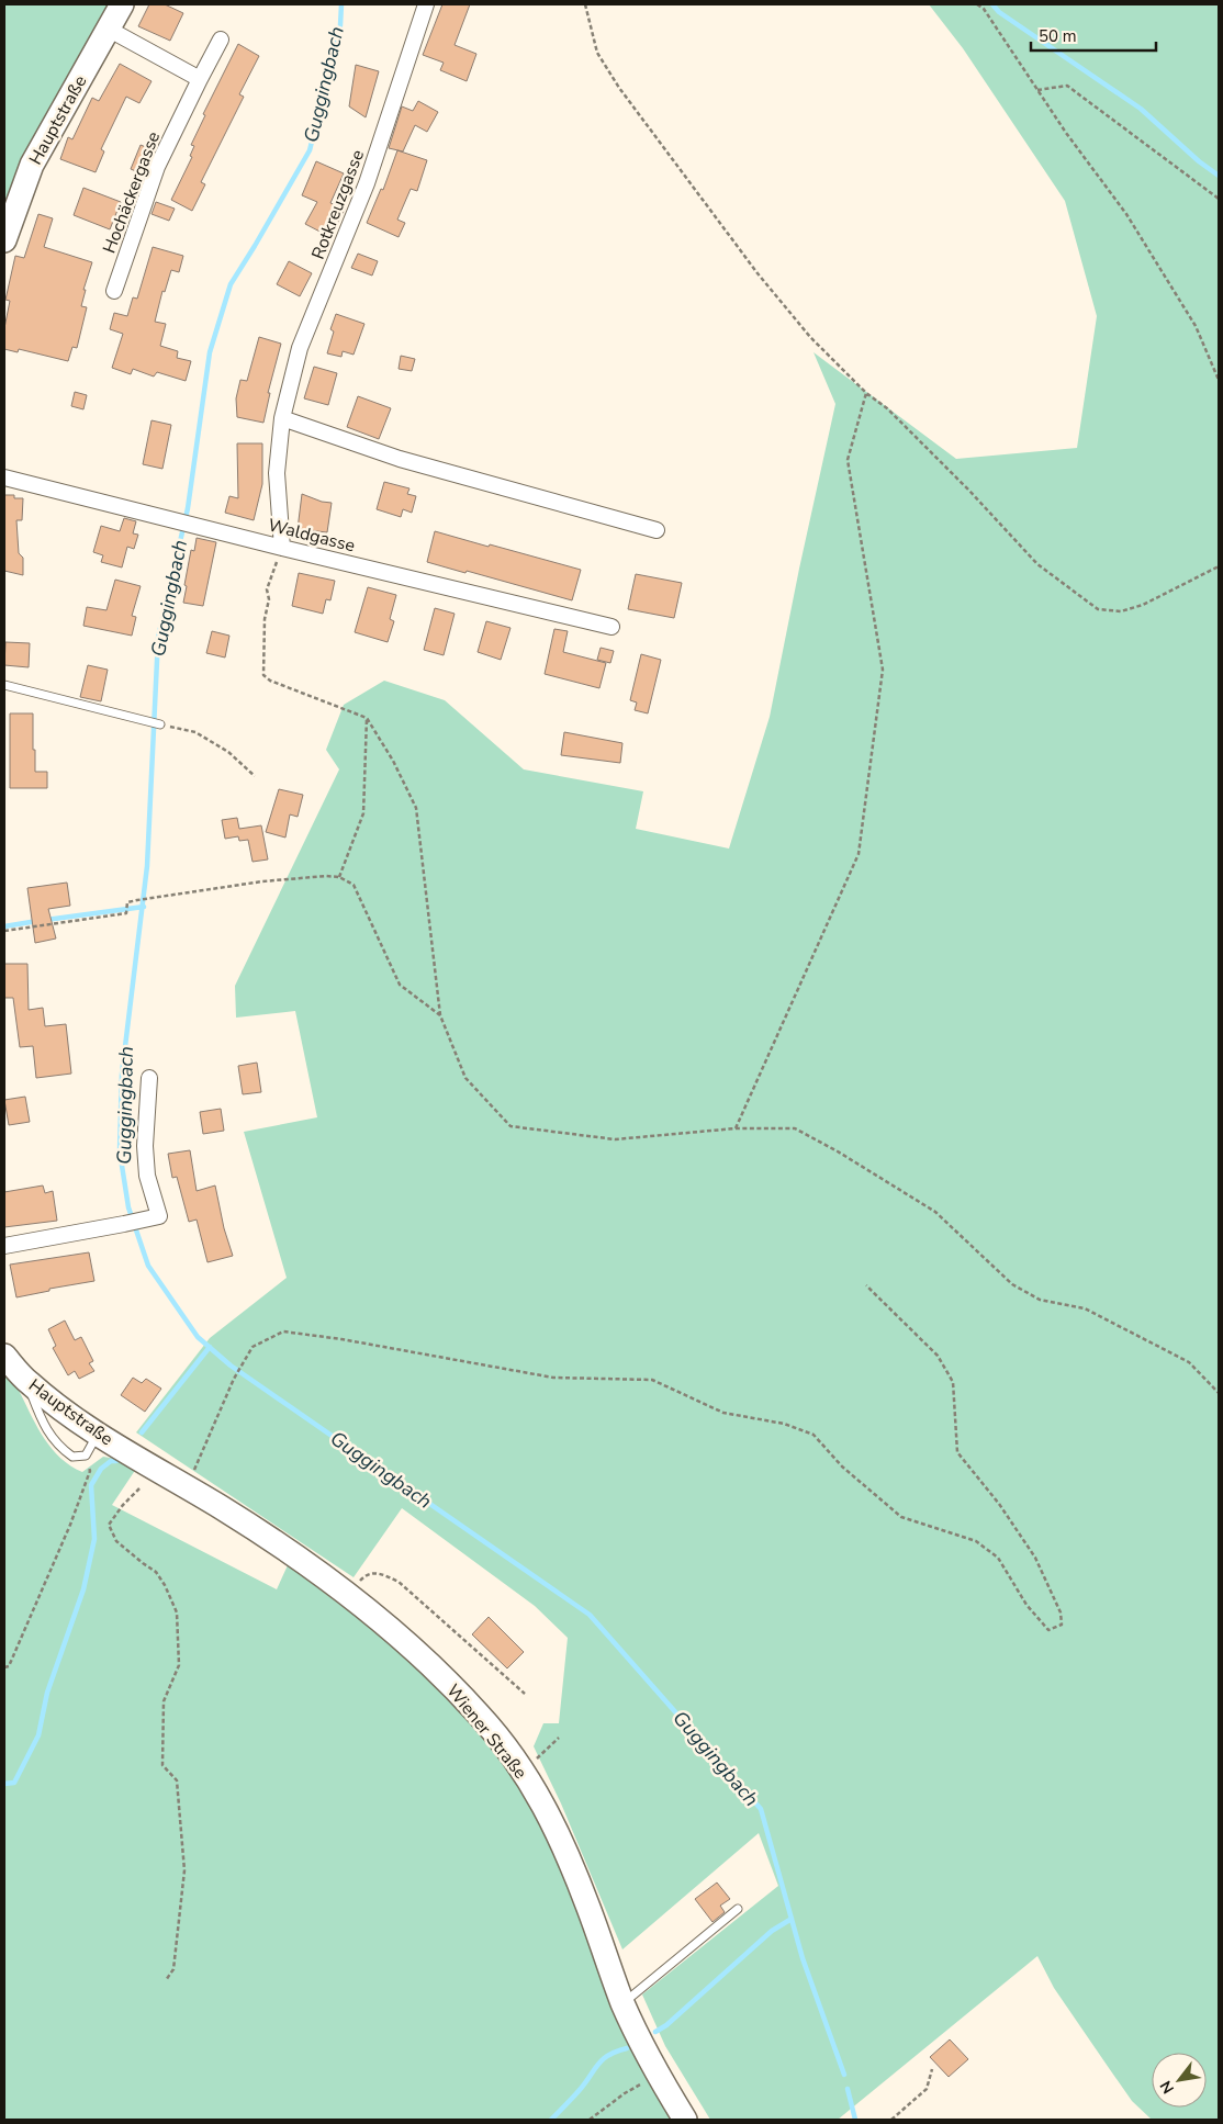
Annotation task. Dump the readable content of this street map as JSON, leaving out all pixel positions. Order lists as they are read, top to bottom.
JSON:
{
  "streets": {
    "main road": ["Hauptstraße", "Wiener Straße"],
    "street": ["Hochäckergasse", "Rotkreuzgasse", "Waldgasse"]
  },
  "crossings": [
    ["Hauptstraße", "Wiener Straße"],
    ["Rotkreuzgasse", "Waldgasse"]
  ],
  "water": ["Guggingbach"],
  "scale_bar": "50 m",
  "north": "bottom left"
}
